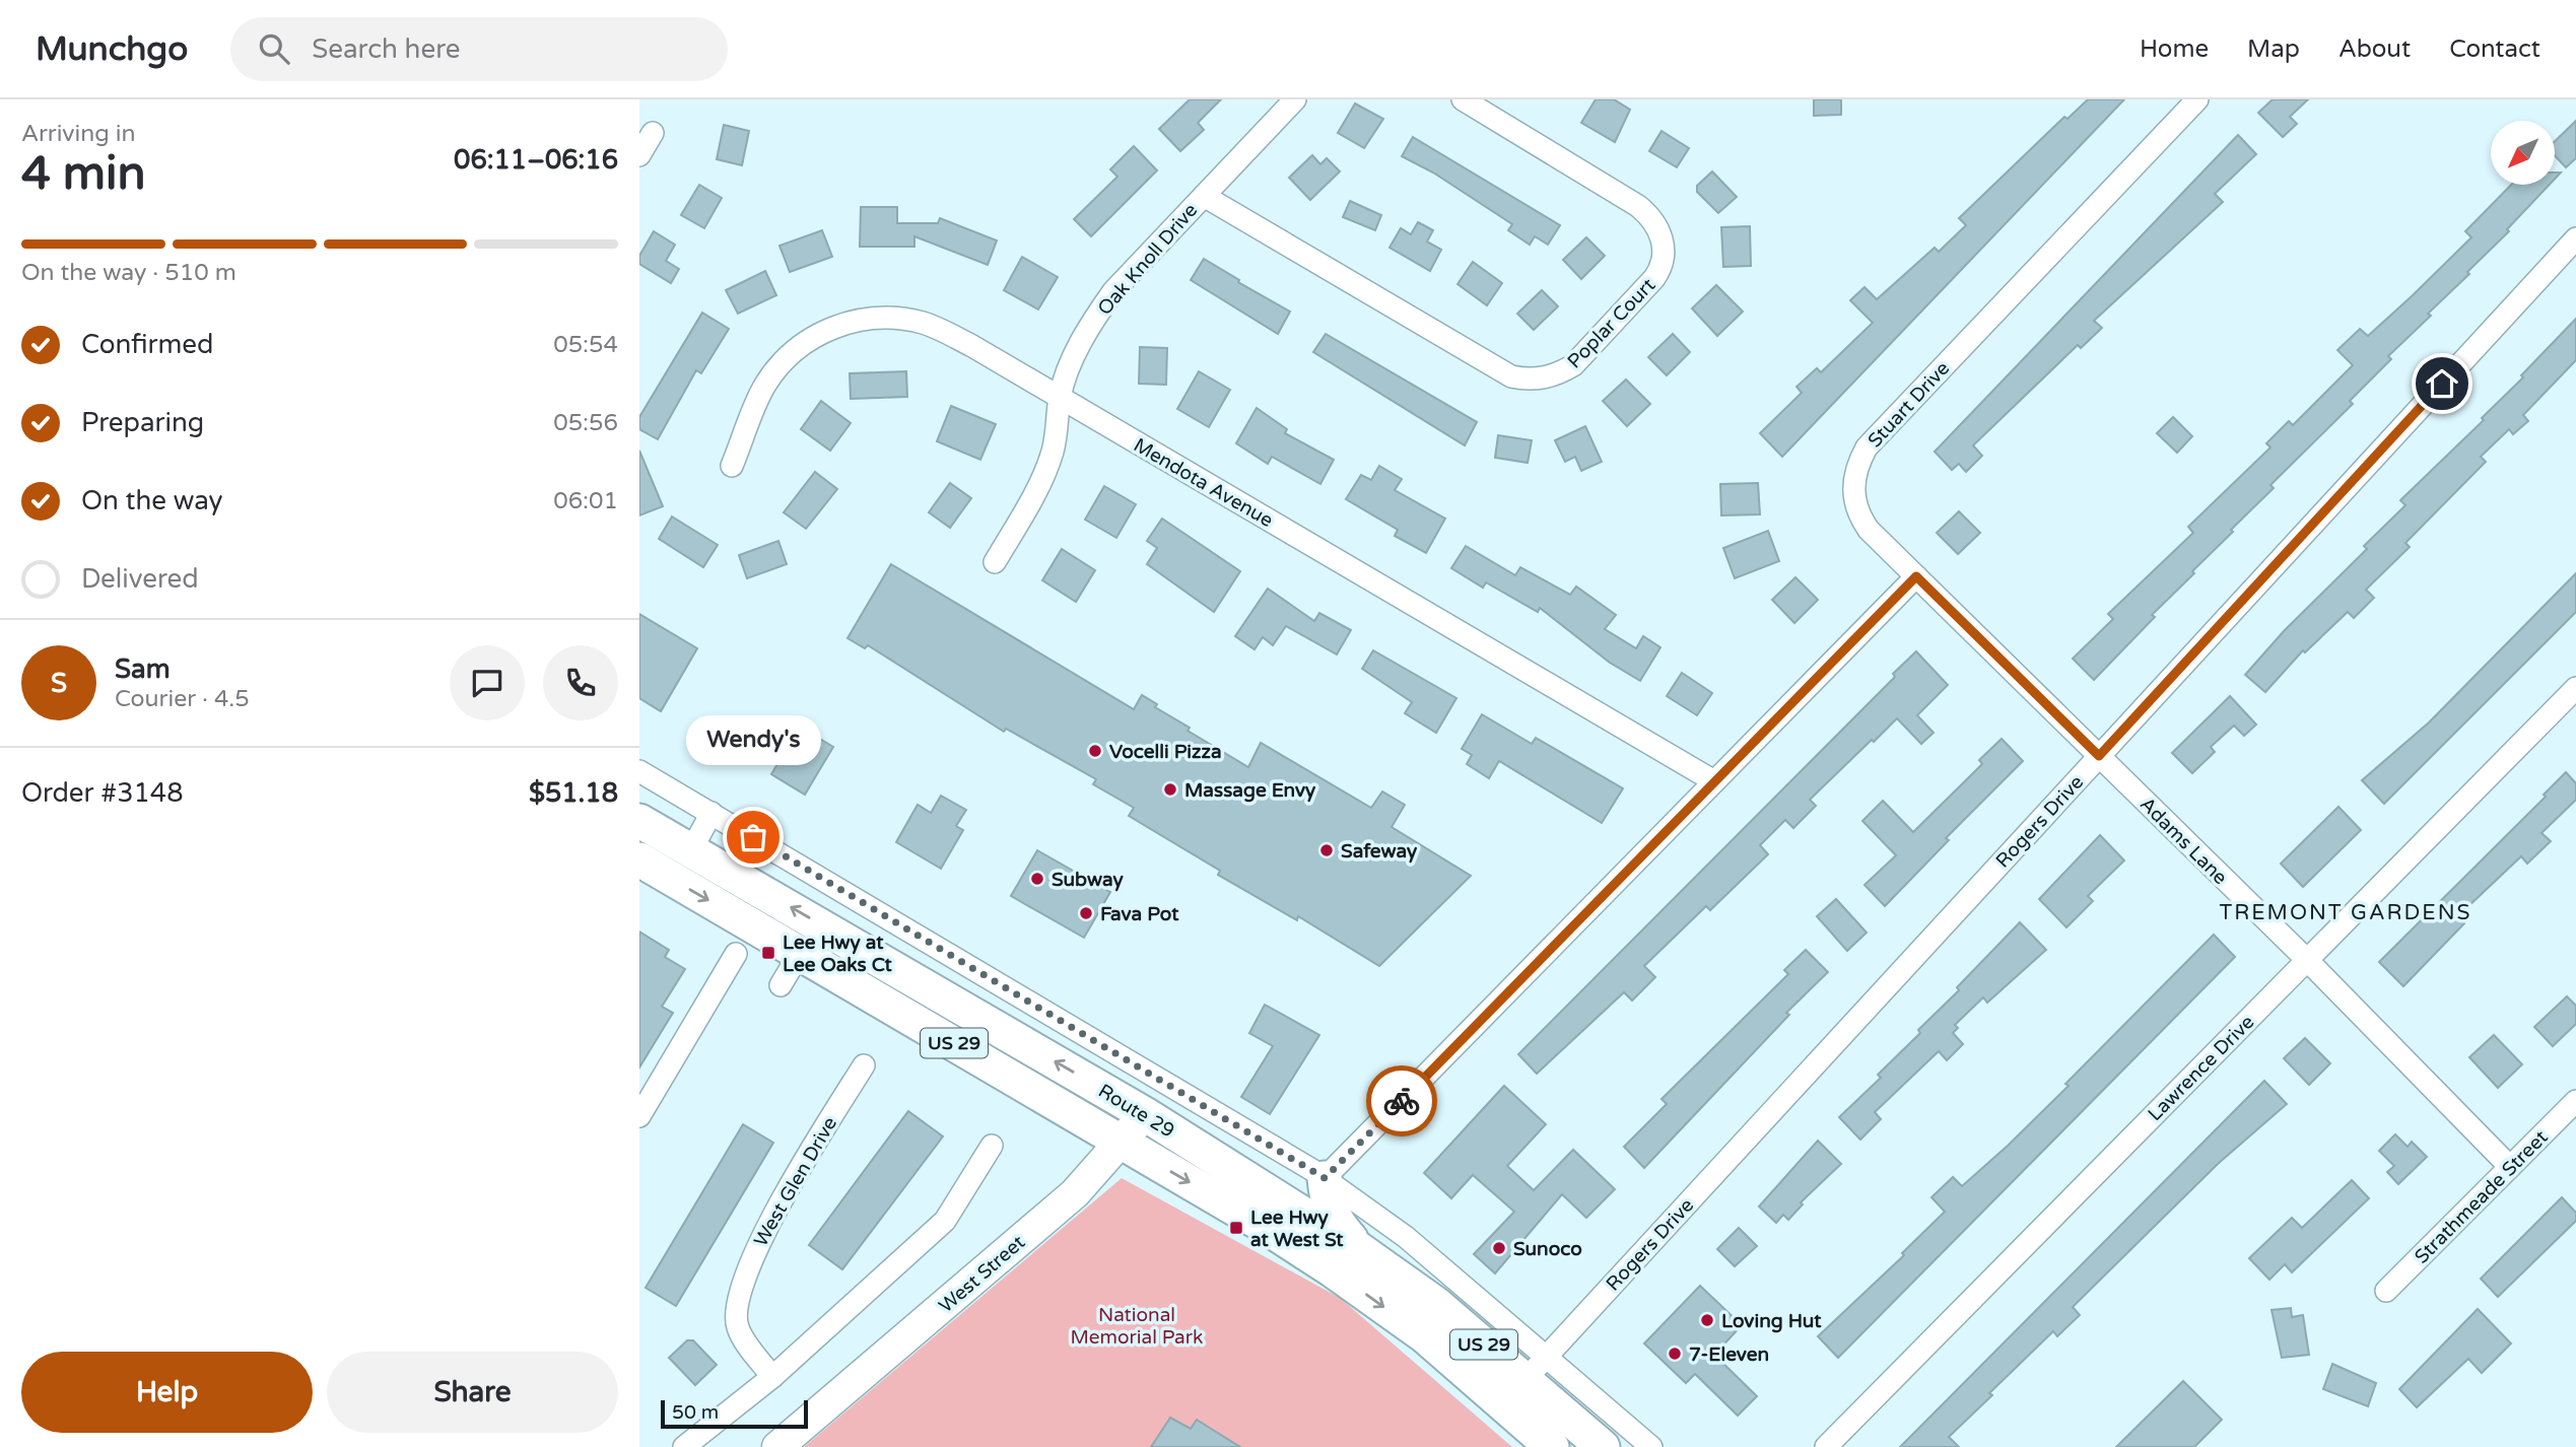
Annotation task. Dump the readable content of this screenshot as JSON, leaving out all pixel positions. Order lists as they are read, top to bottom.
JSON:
{
  "streets": {
    "main road": ["US 29", "Route 29", "West Street"],
    "street": [
      "Oak Knoll Drive",
      "Poplar Court",
      "Stuart Drive",
      "Mendota Avenue",
      "Rogers Drive",
      "Adams Lane",
      "Lawrence Drive",
      "West Glen Drive",
      "Strathmeade Street"
    ]
  },
  "crossings": [
    ["Oak Knoll Drive", "Poplar Court"],
    ["Oak Knoll Drive", "Mendota Avenue"],
    ["Stuart Drive", "Adams Lane"],
    ["Rogers Drive", "Adams Lane"],
    ["Rogers Drive", "Route 29"],
    ["Adams Lane", "Lawrence Drive"],
    ["Adams Lane", "Strathmeade Street"],
    ["Route 29", "West Street"]
  ],
  "districts": ["TREMONT GARDENS"],
  "parks": ["National Memorial Park"],
  "places": {
    "other": [
      "Vocelli Pizza",
      "Massage Envy",
      "Wendy's",
      "Safeway",
      "Subway",
      "Fava Pot",
      "Sunoco",
      "Loving Hut",
      "7-Eleven"
    ],
    "transit": ["Lee Hwy at Lee Oaks Ct", "Lee Hwy at West St"]
  },
  "scale_bar": "50 m",
  "north": "bottom left",
  "page": {
    "header": "Munchgo",
    "search": "Search here",
    "nav": [
      "Home",
      "Map",
      "About",
      "Contact"
    ],
    "heading": ["4 min", "Arriving in", "06:11–06:16"],
    "panel": [
      "Sam",
      "Courier · 4.5",
      "Order #3148",
      "$51.18"
    ],
    "bar": "On the way · 510 m",
    "list": [
      ["Confirmed", "05:54"],
      ["Preparing", "05:56"],
      ["On the way", "06:01"],
      "Delivered"
    ],
    "round": "S",
    "bubble": "Wendy's",
    "buttons": ["Help", "Share"],
    "scale": "50 m"
  }
}
